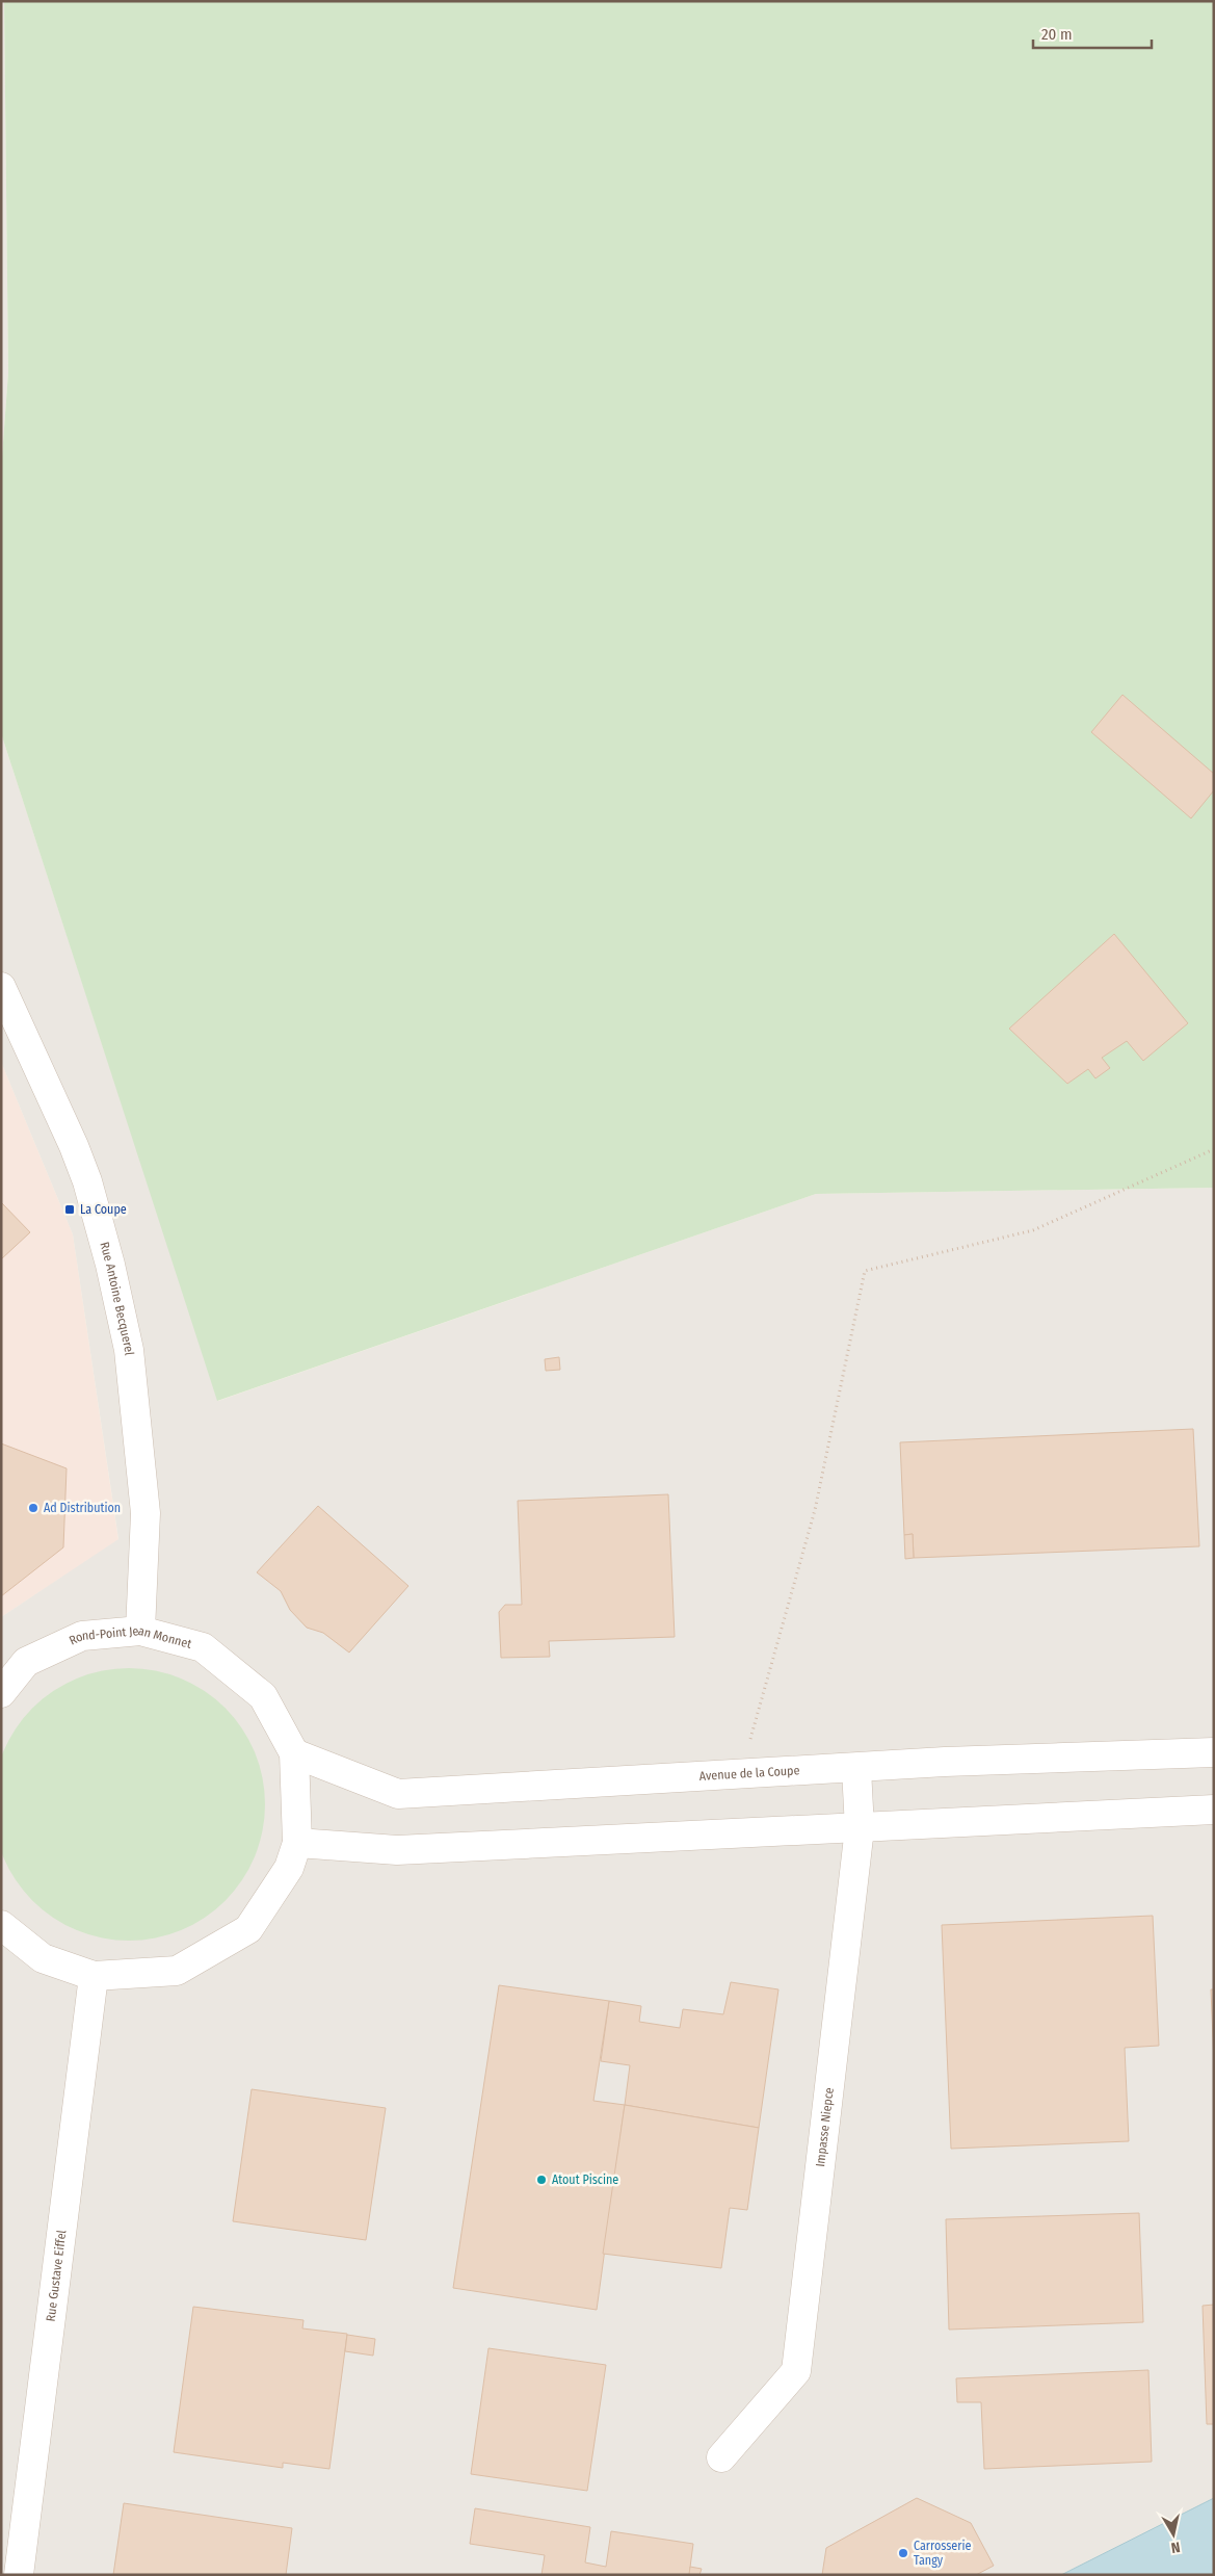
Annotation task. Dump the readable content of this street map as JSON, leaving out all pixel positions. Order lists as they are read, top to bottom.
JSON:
{
  "streets": {
    "street": [
      "Rue Antoine Becquerel",
      "Rond-Point Jean Monnet",
      "Avenue de la Coupe",
      "Impasse Niepce",
      "Rue Gustave Eiffel"
    ]
  },
  "crossings": [
    ["Rue Antoine Becquerel", "Rond-Point Jean Monnet"],
    ["Rond-Point Jean Monnet", "Avenue de la Coupe"],
    ["Rond-Point Jean Monnet", "Rue Gustave Eiffel"],
    ["Avenue de la Coupe", "Impasse Niepce"]
  ],
  "places": {
    "transit": ["La Coupe"],
    "other": ["Ad Distribution", "Atout Piscine", "Carrosserie Tangy"]
  },
  "scale_bar": "20 m",
  "north": "bottom"
}
